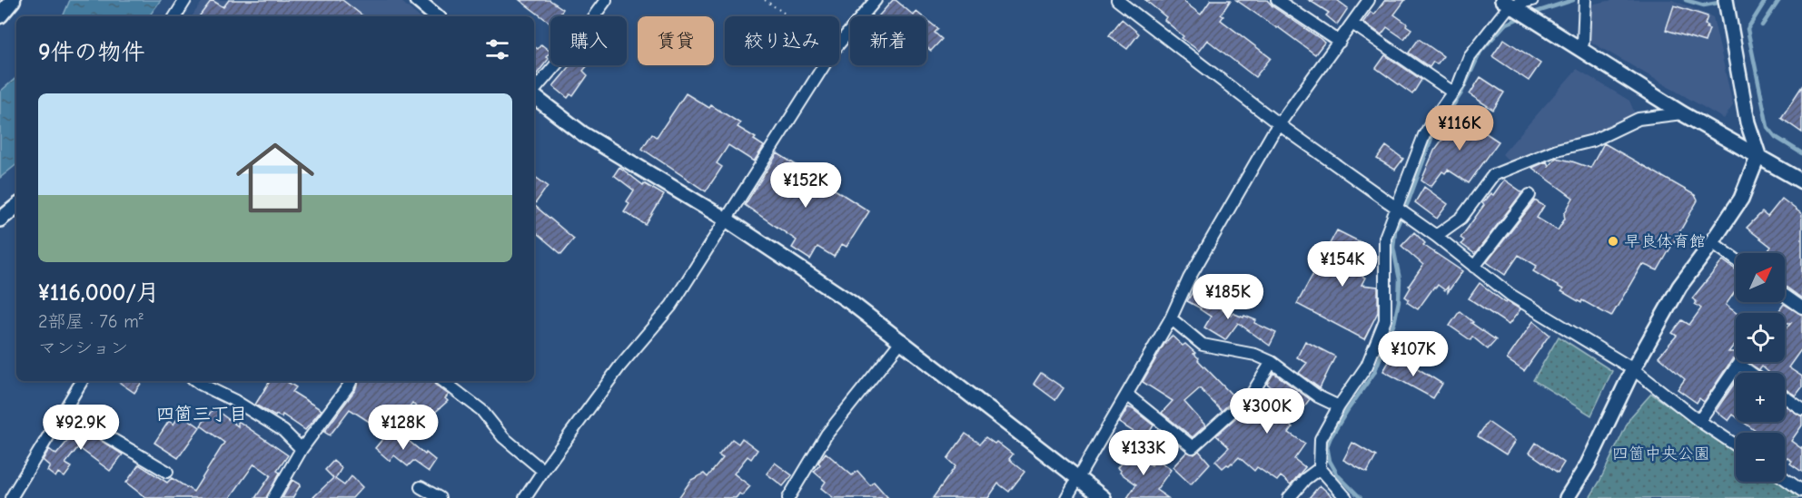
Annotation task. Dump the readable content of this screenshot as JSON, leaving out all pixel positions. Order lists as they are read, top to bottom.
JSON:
{
  "districts": ["四箇三丁目"],
  "parks": ["四箇中央公園"],
  "places": ["早良体育館"],
  "north": "top right",
  "page": {
    "chip": [
      "購入",
      "賃貸",
      "絞り込み",
      "新着"
    ],
    "heading": "9件の物件",
    "list": [
      {
        "name": "¥116,000/月",
        "note": "2部屋 · 76 m² · マンション"
      }
    ],
    "price": [
      "¥116K",
      "¥152K",
      "¥154K",
      "¥185K",
      "¥107K",
      "¥300K",
      "¥92.9K",
      "¥128K",
      "¥133K"
    ],
    "map_buttons": ["+", "−"]
  }
}
